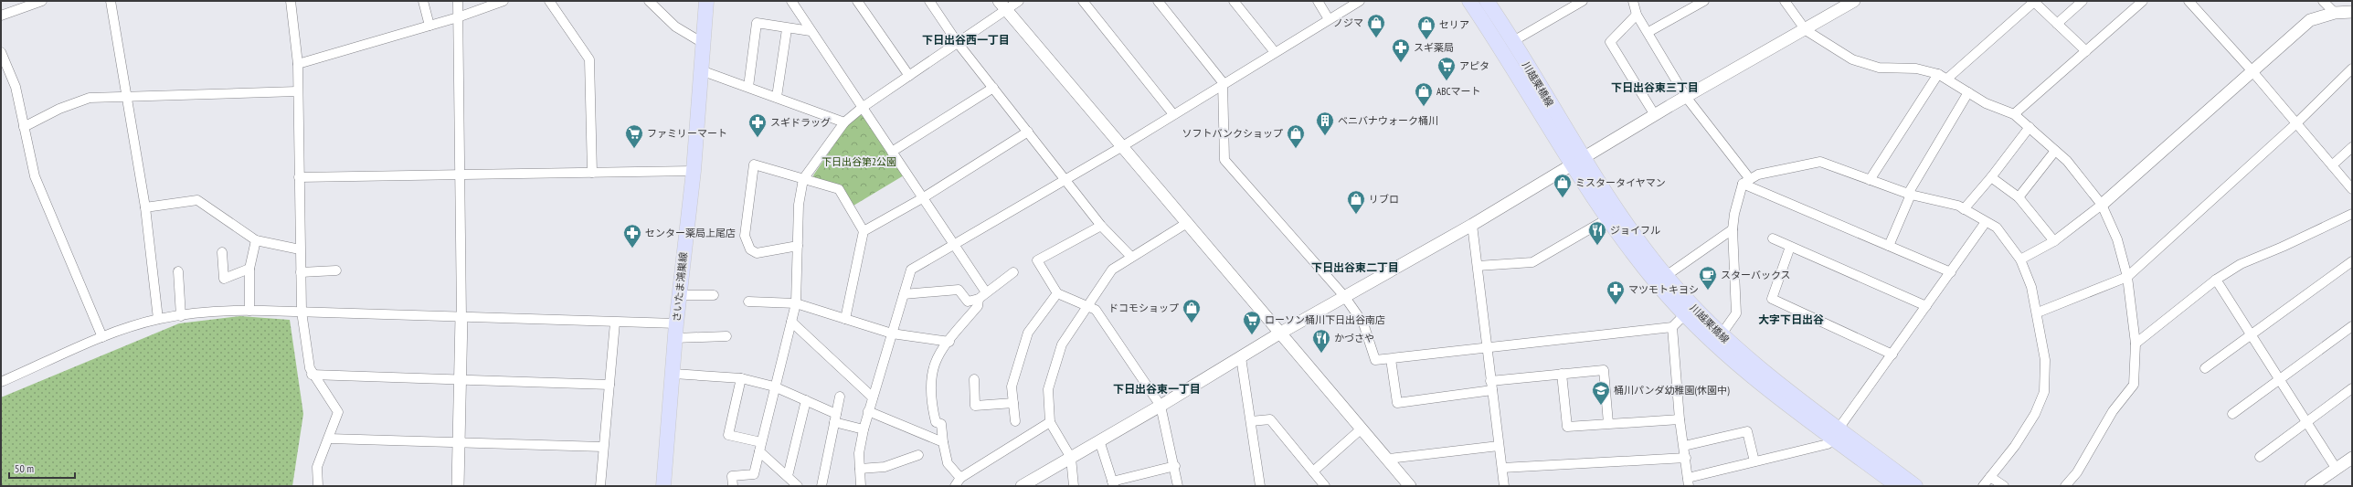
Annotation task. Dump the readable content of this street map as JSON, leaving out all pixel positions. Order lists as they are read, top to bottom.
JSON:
{
  "streets": {
    "main road": ["川越栗橋線", "さいたま鴻巣線"]
  },
  "districts": [
    "下日出谷西一丁目",
    "下日出谷東三丁目",
    "下日出谷東二丁目",
    "大字下日出谷",
    "下日出谷東一丁目"
  ],
  "parks": ["下日出谷第2公園"],
  "places": {
    "shop": [
      "ノジマ",
      "セリア",
      "ABCマート",
      "ソフトバンクショップ",
      "ミスタータイヤマン",
      "リブロ",
      "ドコモショップ"
    ],
    "pharmacy": [
      "スギ薬局",
      "スギドラッグ",
      "センター薬局上尾店",
      "マツモトキヨシ"
    ],
    "supermarket": ["アピタ", "ファミリーマート", "ローソン桶川下日出谷南店"],
    "building": ["ベニバナウォーク桶川"],
    "restaurant": ["ジョイフル", "かづさや"],
    "cafe": ["スターバックス"],
    "school or university": ["桶川パンダ幼稚園(休園中)"]
  },
  "scale_bar": "50 m"
}
